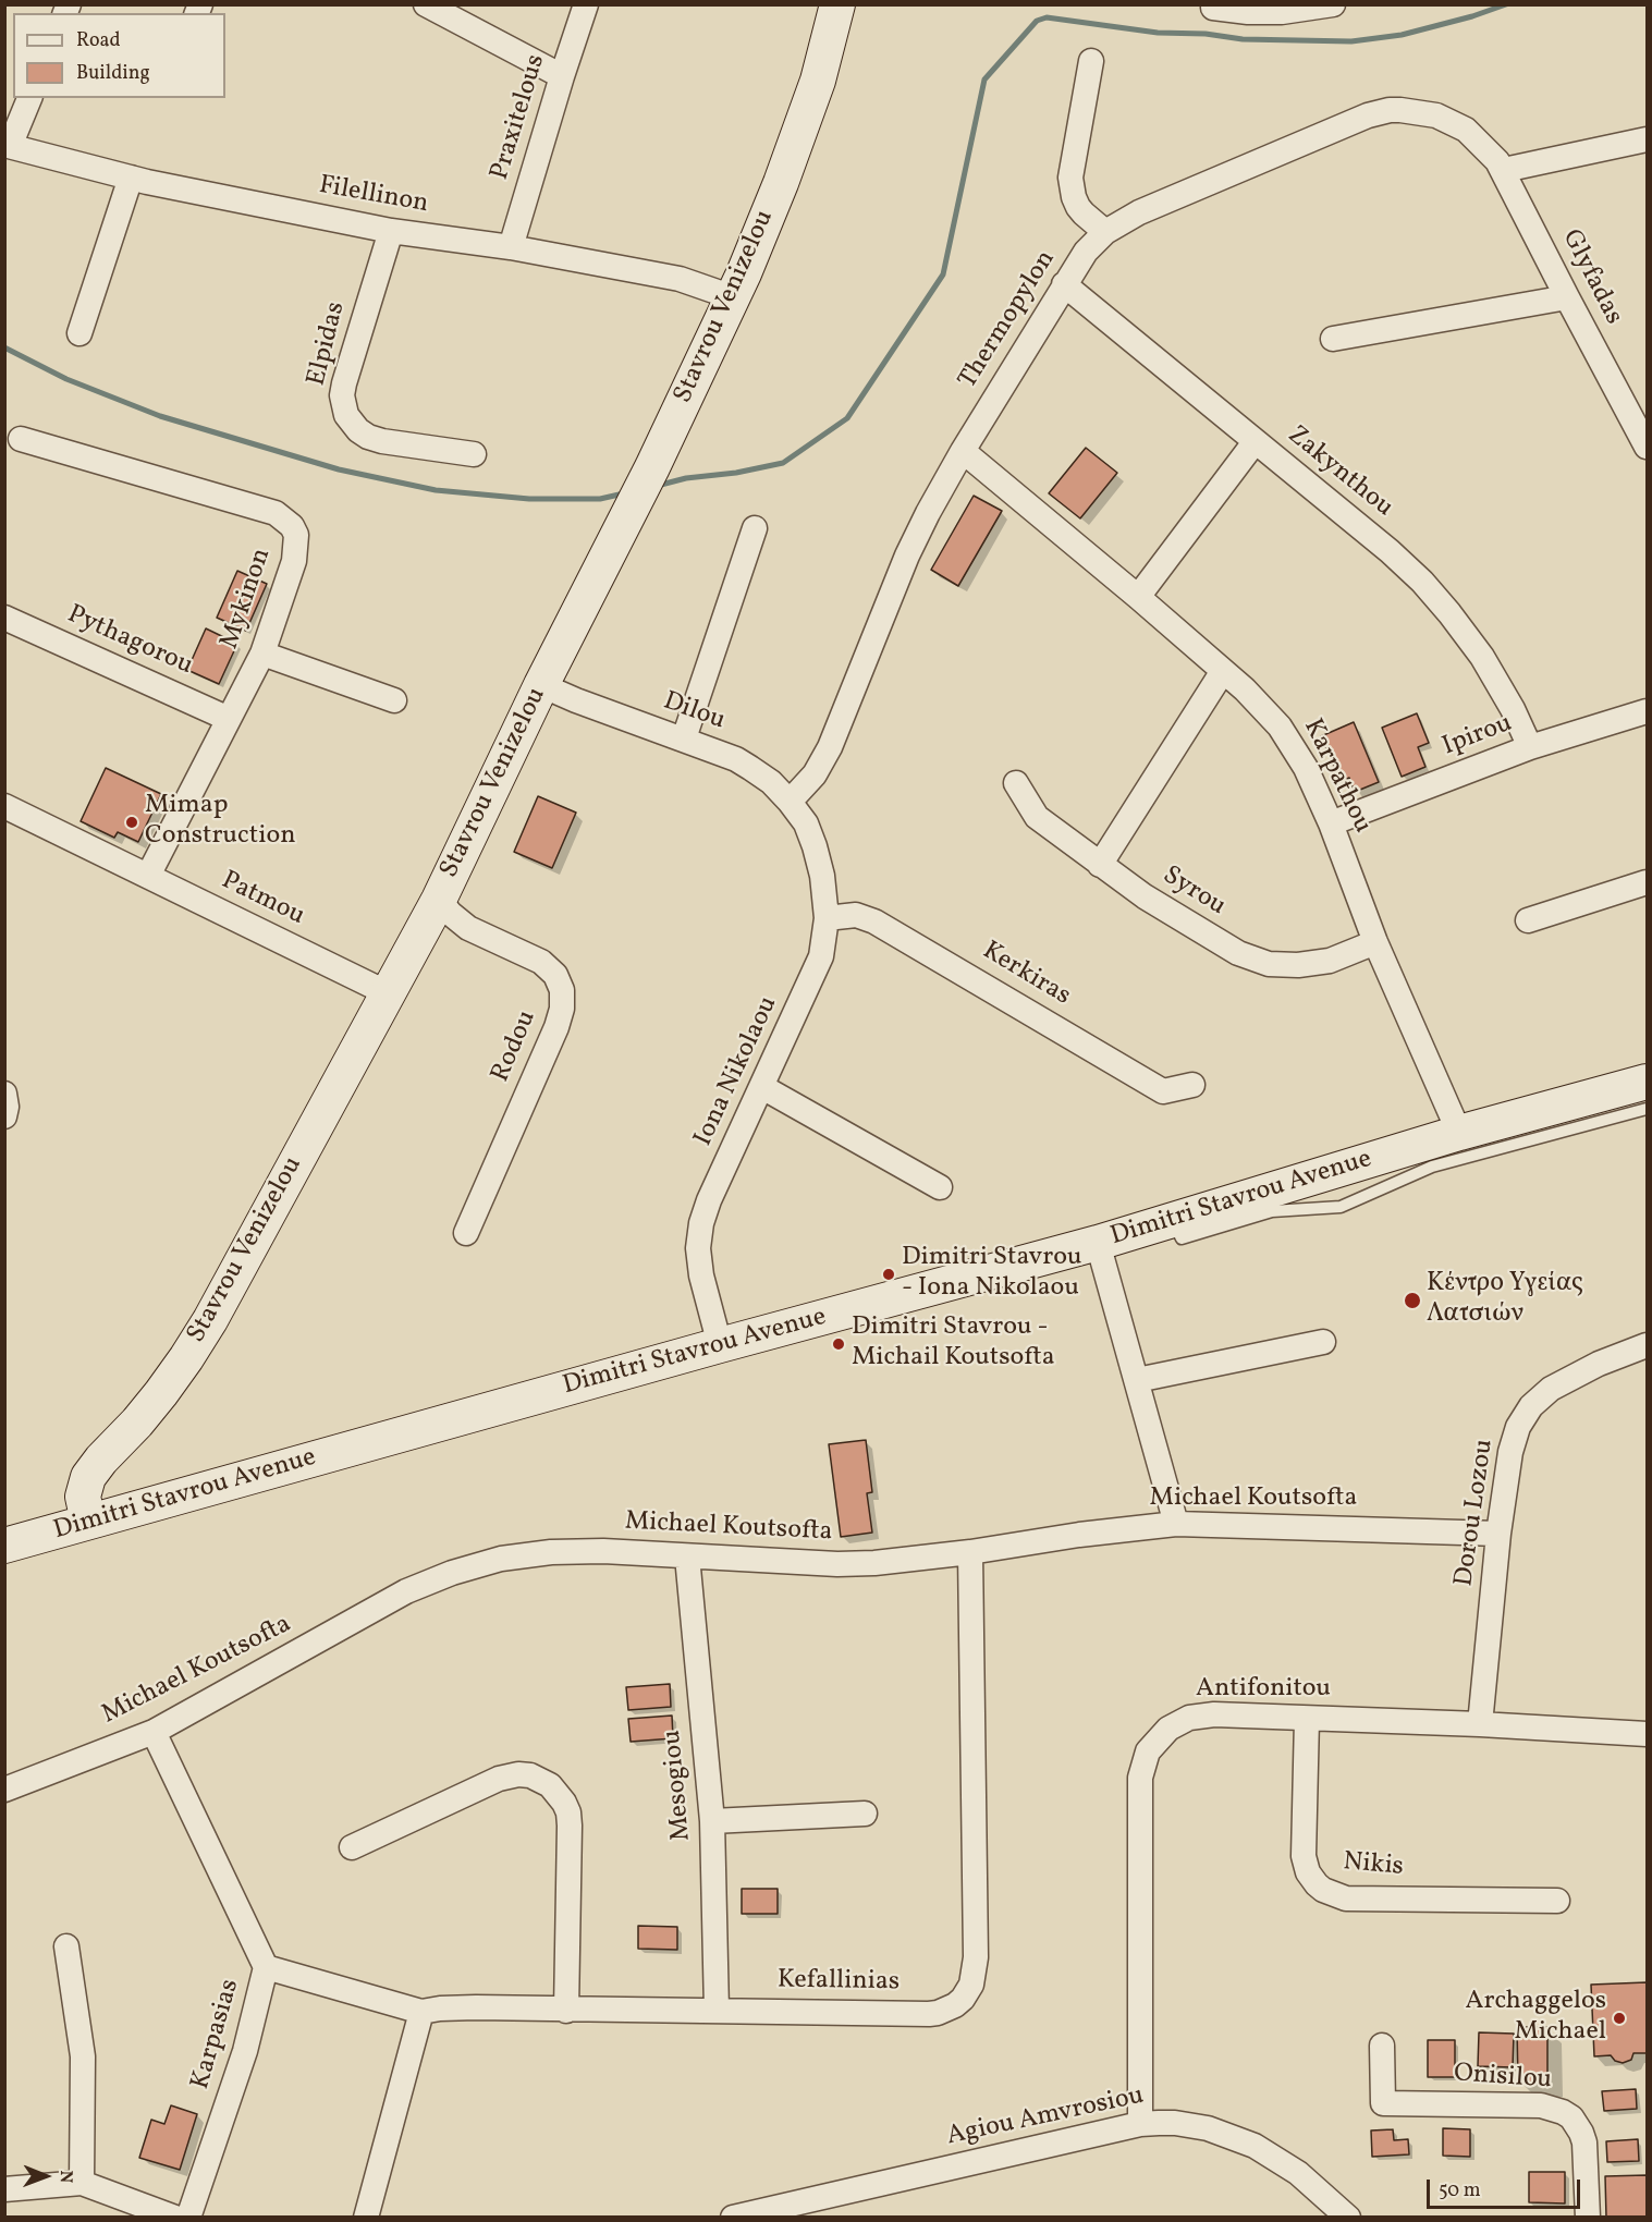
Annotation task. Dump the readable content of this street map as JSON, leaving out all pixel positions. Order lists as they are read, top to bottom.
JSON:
{
  "streets": {
    "street": [
      "Praxitelous",
      "Filellinon",
      "Glyfadas",
      "Stavrou Venizelou",
      "Thermopylon",
      "Elpidas",
      "Zakynthou",
      "Mykinon",
      "Pythagorou",
      "Dilou",
      "Ipirou",
      "Karpathou",
      "Syrou",
      "Patmou",
      "Kerkiras",
      "Rodou",
      "Iona Nikolaou",
      "Dimitri Stavrou Avenue",
      "Michael Koutsofta",
      "Dorou Lozou",
      "Antifonitou",
      "Mesogiou",
      "Nikis",
      "Kefallinias",
      "Karpasias",
      "Onisilou",
      "Agiou Amvrosiou"
    ]
  },
  "crossings": [
    ["Praxitelous", "Filellinon"],
    ["Filellinon", "Stavrou Venizelou"],
    ["Filellinon", "Elpidas"],
    ["Glyfadas", "Thermopylon"],
    ["Stavrou Venizelou", "Dilou"],
    ["Stavrou Venizelou", "Patmou"],
    ["Stavrou Venizelou", "Rodou"],
    ["Stavrou Venizelou", "Dimitri Stavrou Avenue"],
    ["Thermopylon", "Zakynthou"],
    ["Thermopylon", "Dilou"],
    ["Thermopylon", "Karpathou"],
    ["Zakynthou", "Ipirou"],
    ["Mykinon", "Pythagorou"],
    ["Mykinon", "Patmou"],
    ["Dilou", "Iona Nikolaou"],
    ["Ipirou", "Karpathou"],
    ["Karpathou", "Syrou"],
    ["Karpathou", "Dimitri Stavrou Avenue"],
    ["Kerkiras", "Iona Nikolaou"],
    ["Iona Nikolaou", "Dimitri Stavrou Avenue"],
    ["Michael Koutsofta", "Dorou Lozou"],
    ["Michael Koutsofta", "Mesogiou"],
    ["Michael Koutsofta", "Kefallinias"],
    ["Michael Koutsofta", "Karpasias"],
    ["Dorou Lozou", "Antifonitou"],
    ["Antifonitou", "Nikis"],
    ["Antifonitou", "Agiou Amvrosiou"],
    ["Mesogiou", "Kefallinias"],
    ["Kefallinias", "Karpasias"]
  ],
  "places": [
    "Mimap Construction",
    "Dimitri Stavrou - Iona Nikolaou",
    "Κέντρο Υγείας Λατσιών",
    "Dimitri Stavrou - Michail Koutsofta",
    "Archaggelos Michael"
  ],
  "legend": ["Road", "Building"],
  "scale_bar": "50 m",
  "north": "right"
}
